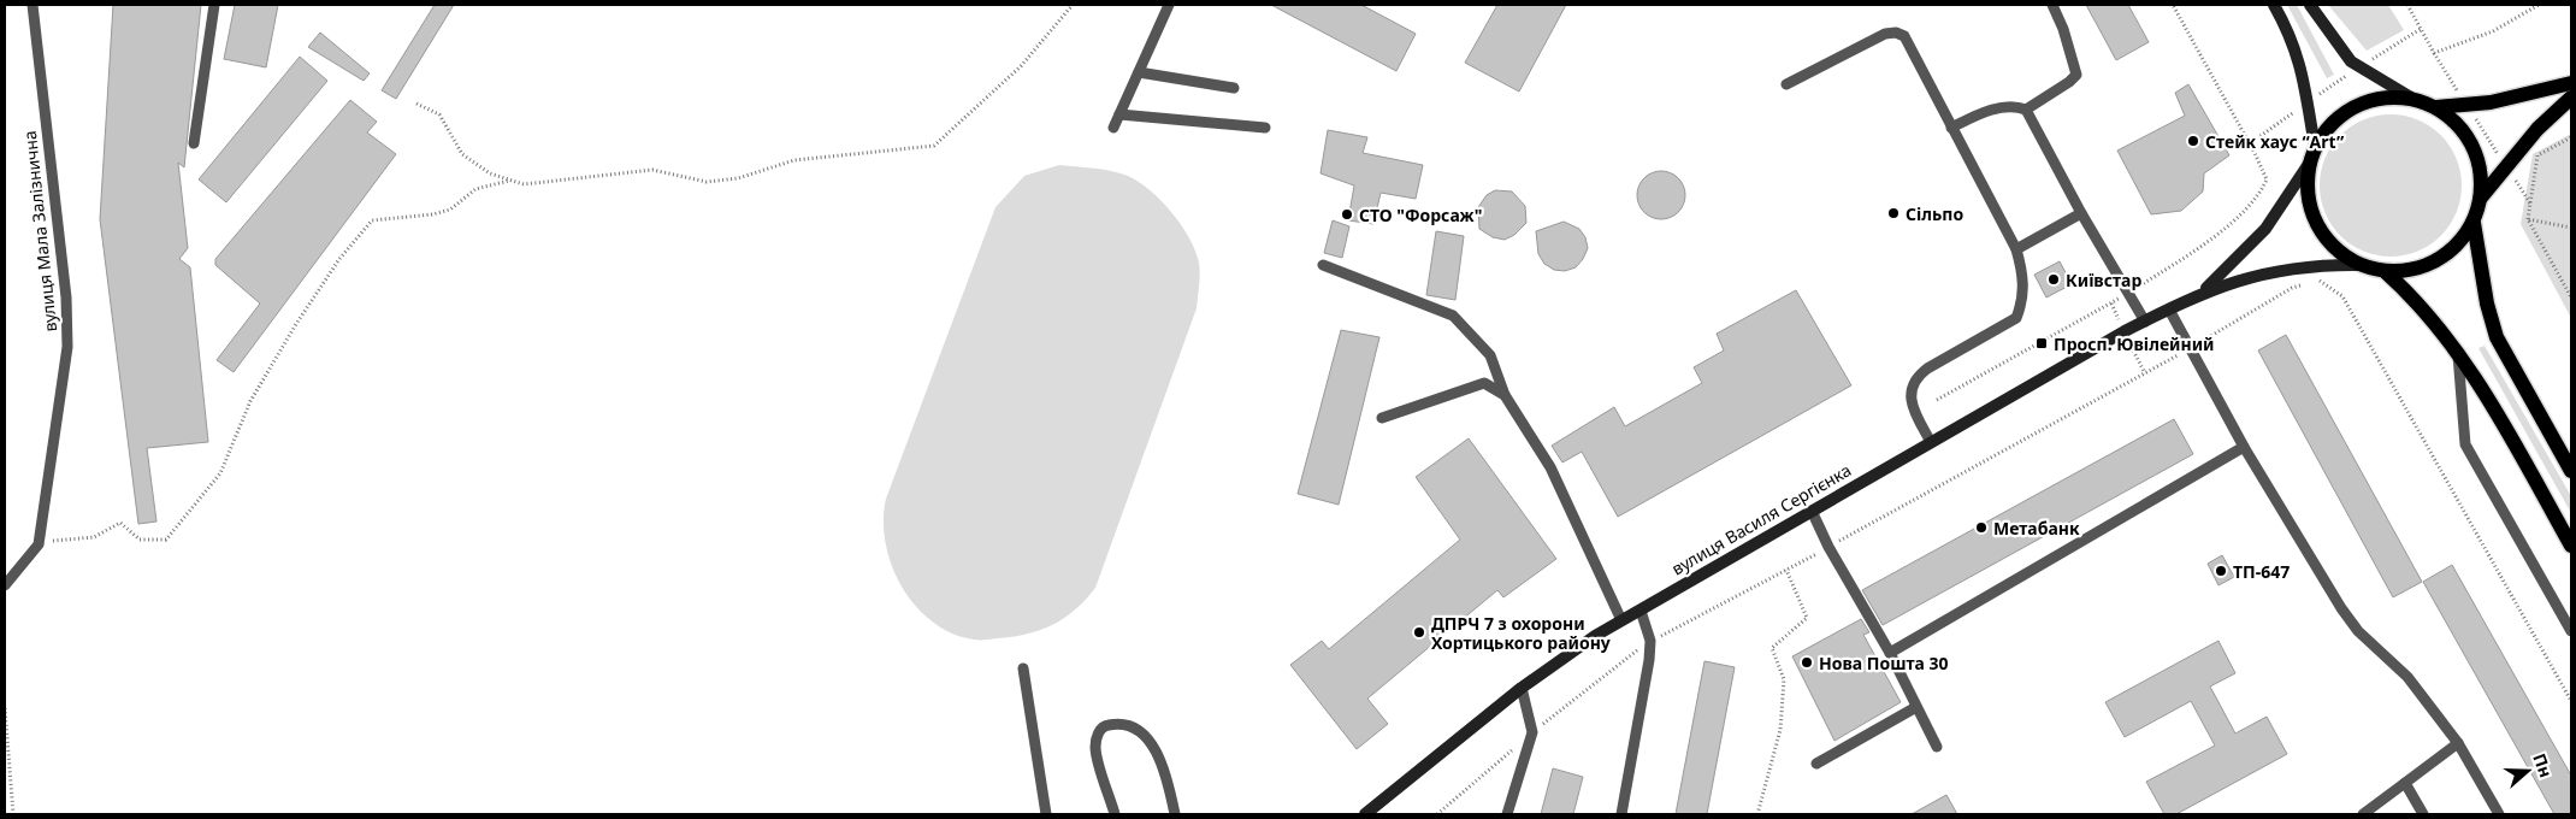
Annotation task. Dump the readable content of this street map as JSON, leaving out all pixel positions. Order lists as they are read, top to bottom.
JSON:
{
  "streets": {
    "main road": ["вулиця Василя Сергієнка"],
    "lane": ["вулиця Мала Залізнична"]
  },
  "places": {
    "other": [
      "Стейк хаус “Art”",
      "Сільпо",
      "СТО \"Форсаж\"",
      "Київстар",
      "Метабанк",
      "ТП-647",
      "ДПРЧ 7 з охорони Хортицького району",
      "Нова Пошта 30"
    ],
    "transit": ["Просп. Ювілейний"]
  },
  "north": "right"
}
